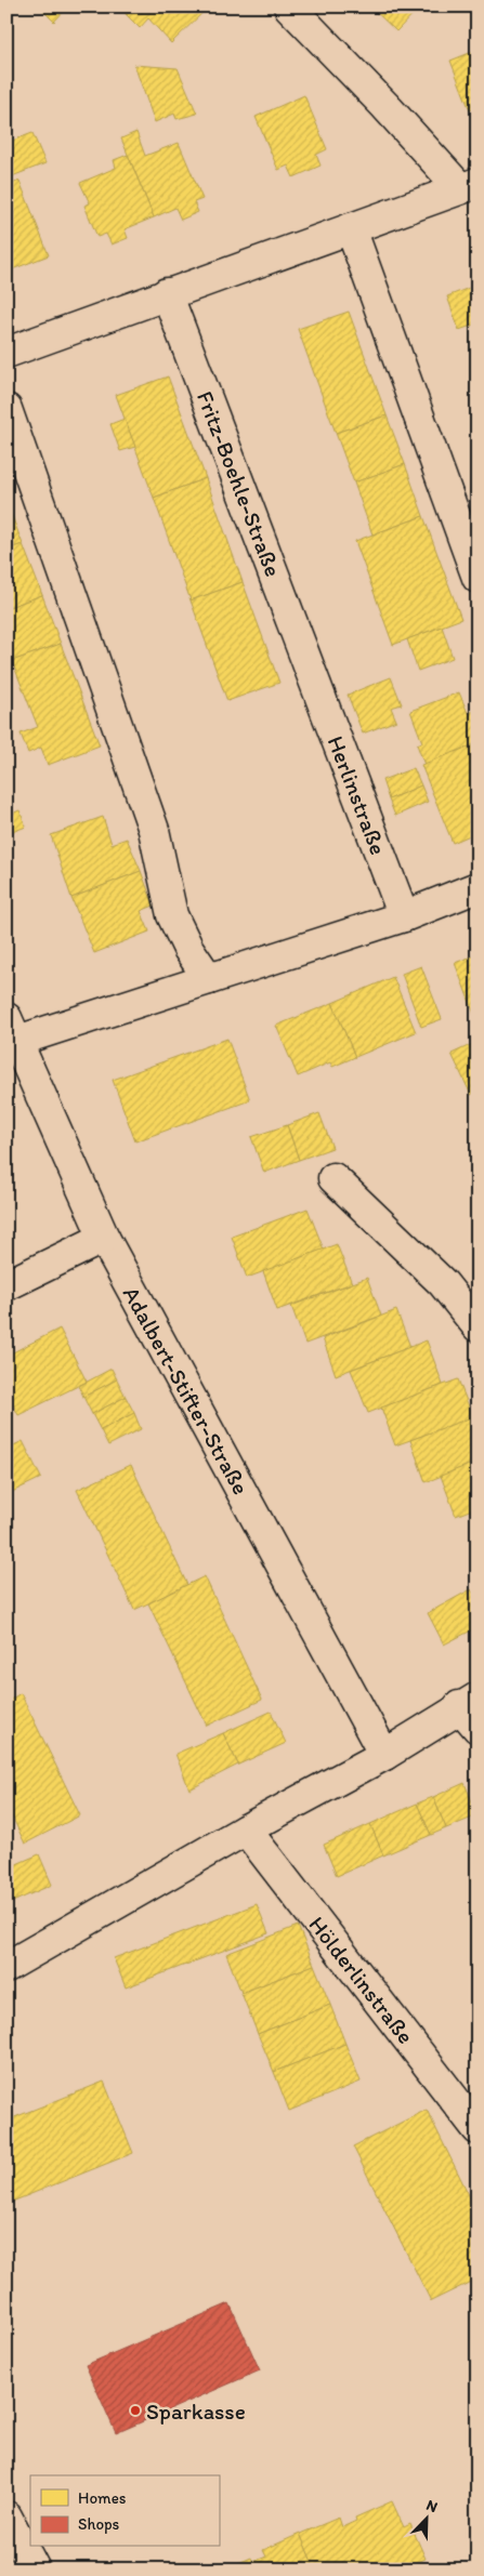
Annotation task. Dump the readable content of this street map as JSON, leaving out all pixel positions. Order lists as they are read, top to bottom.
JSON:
{
  "streets": {
    "street": [
      "Fritz-Boehle-Straße",
      "Herlinstraße",
      "Adalbert-Stifter-Straße",
      "Hölderlinstraße"
    ]
  },
  "crossings": [
    ["Fritz-Boehle-Straße", "Herlinstraße"]
  ],
  "places": ["Sparkasse"],
  "legend": ["Homes", "Shops"],
  "north": "top right"
}
